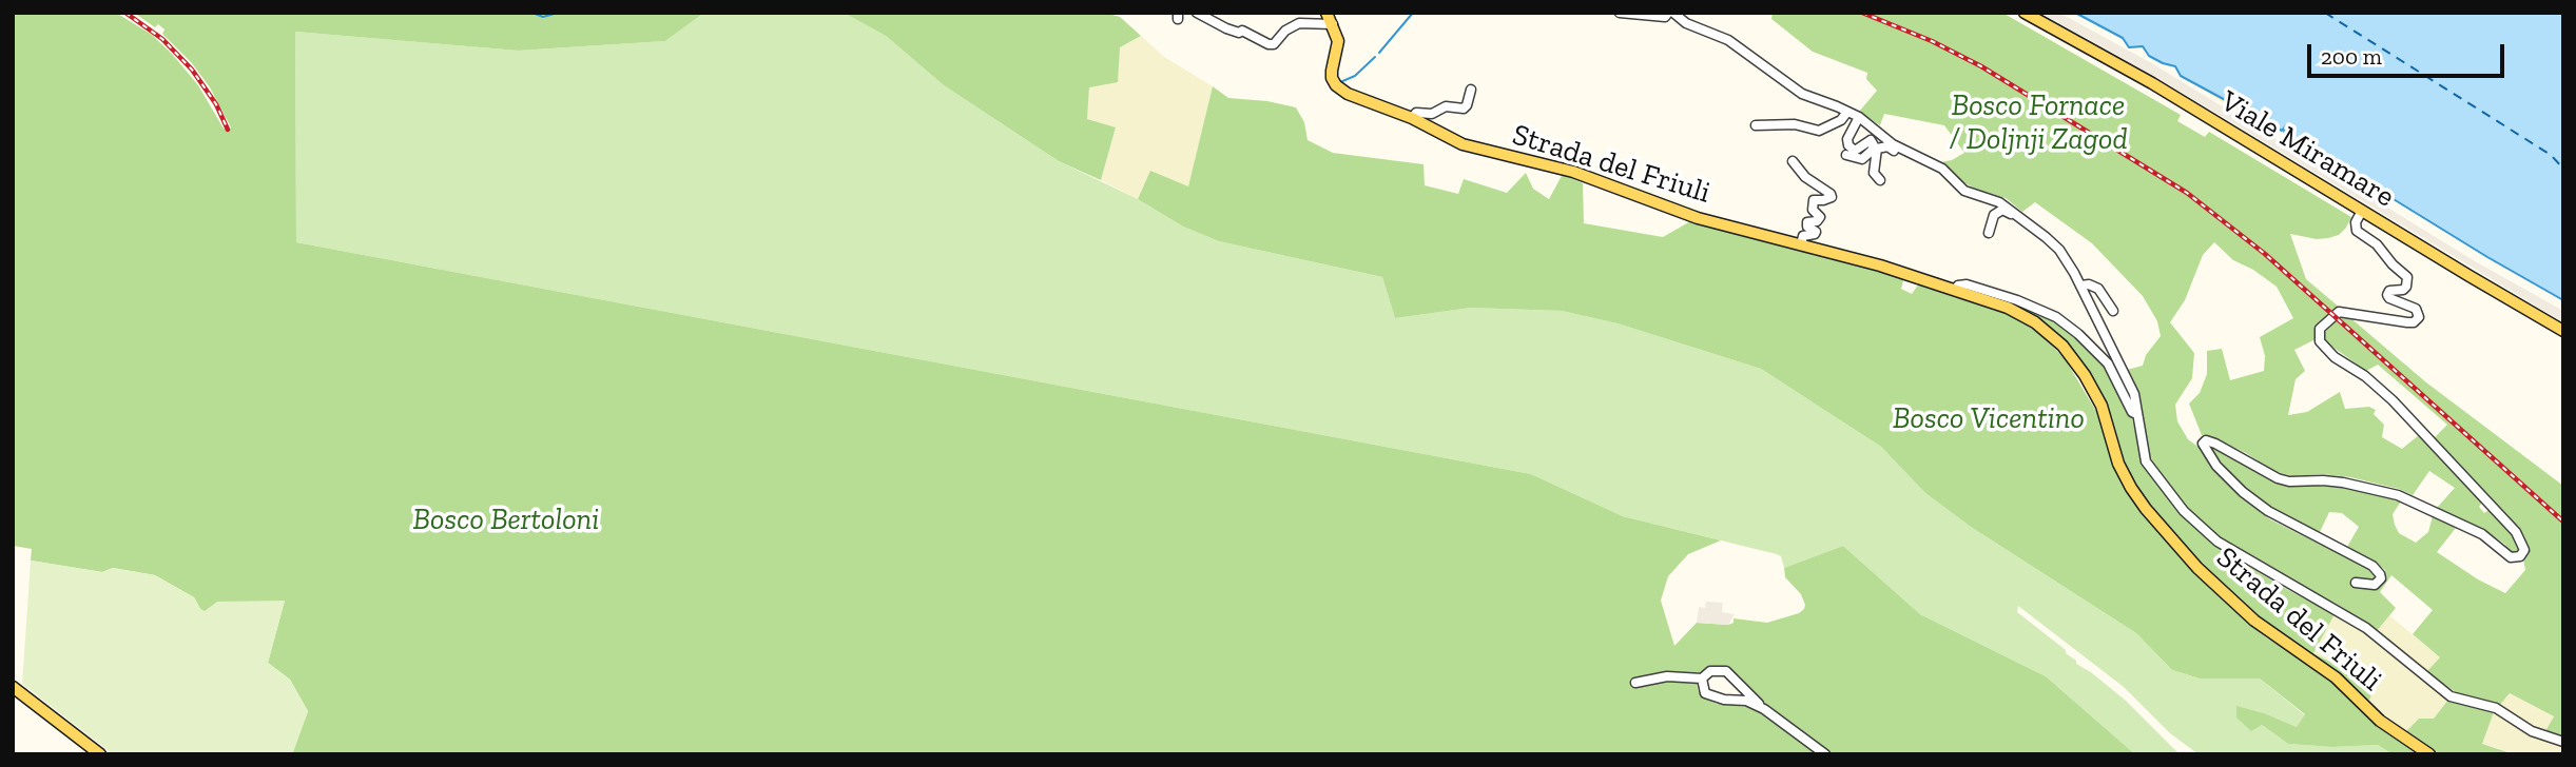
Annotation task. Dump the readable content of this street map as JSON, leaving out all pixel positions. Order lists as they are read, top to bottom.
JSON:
{
  "streets": {
    "main road": ["Viale Miramare", "Strada del Friuli"]
  },
  "parks": ["Bosco Fornace / Doljnji Zagod", "Bosco Vicentino", "Bosco Bertoloni"],
  "scale_bar": "200 m"
}
